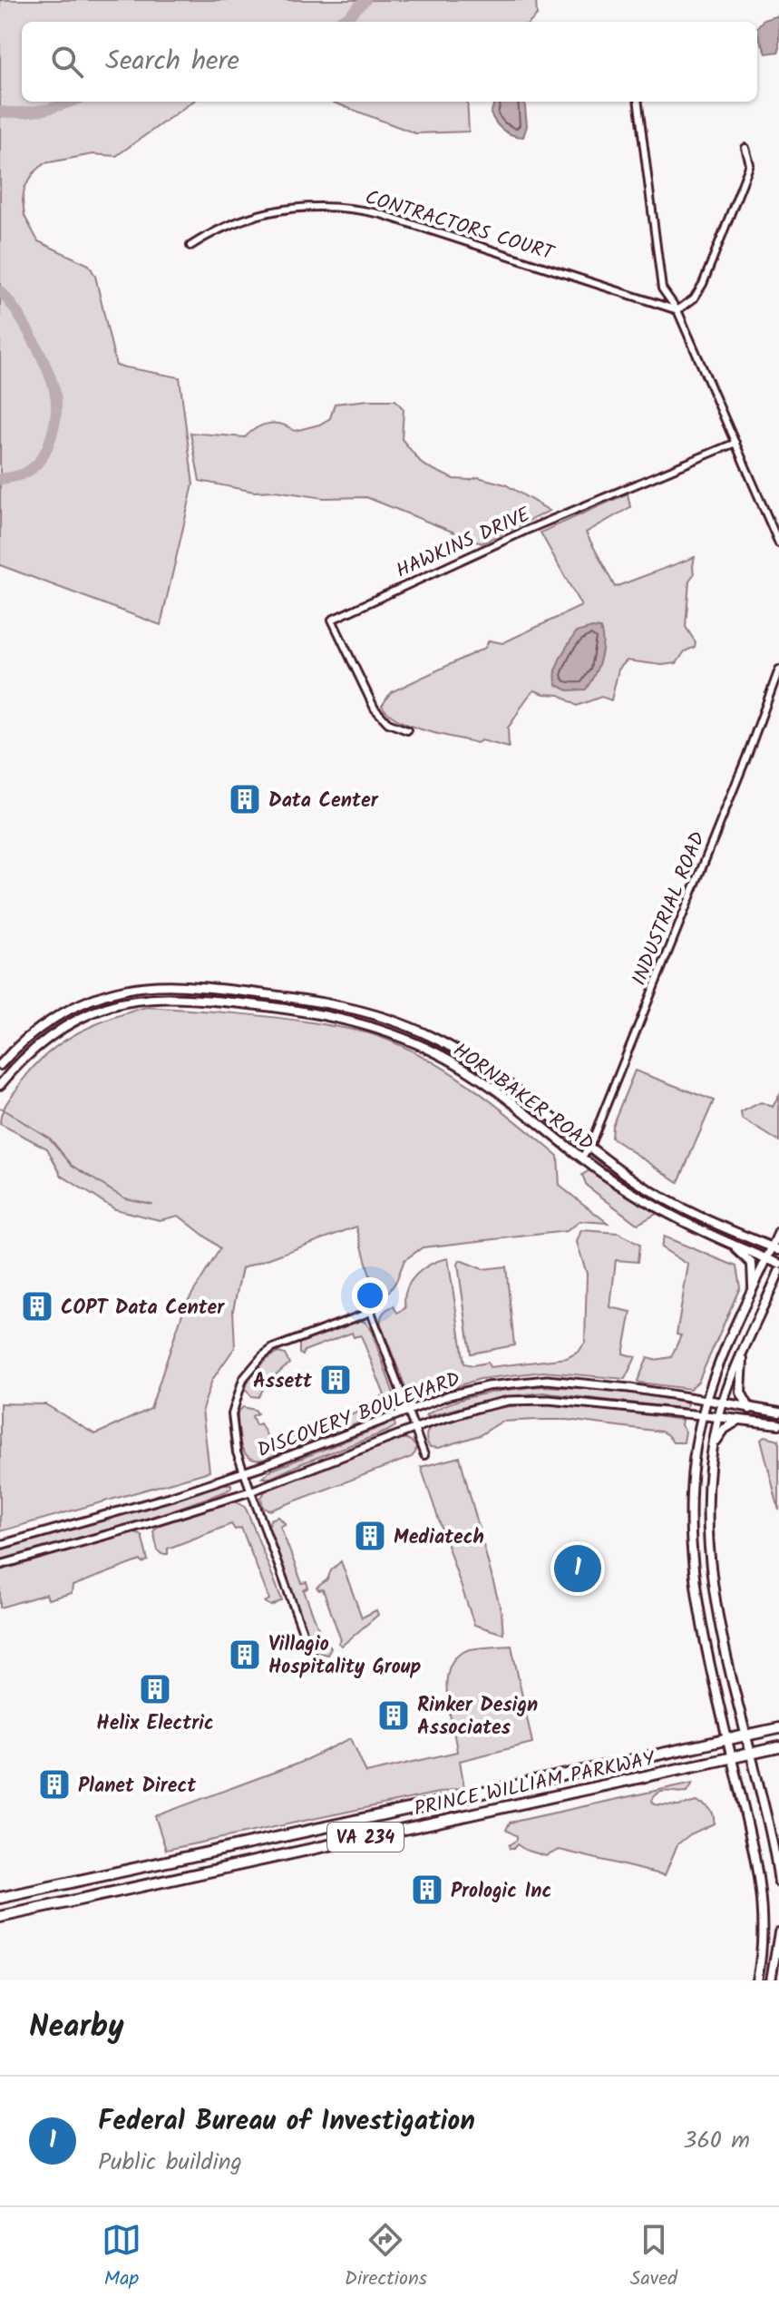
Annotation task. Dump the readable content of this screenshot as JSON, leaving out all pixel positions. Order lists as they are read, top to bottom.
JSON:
{
  "streets": {
    "highway": ["PRINCE WILLIAM PARKWAY", "VA 234"],
    "main road": ["HORNBAKER ROAD", "DISCOVERY BOULEVARD"],
    "street": ["CONTRACTORS COURT", "HAWKINS DRIVE", "INDUSTRIAL ROAD"]
  },
  "crossings": [
    ["INDUSTRIAL ROAD", "HORNBAKER ROAD"]
  ],
  "places": {
    "building": [
      "Data Center",
      "COPT Data Center",
      "Assett",
      "Mediatech",
      "Villagio Hospitality Group",
      "Helix Electric",
      "Rinker Design Associates",
      "Planet Direct",
      "Prologic Inc"
    ]
  },
  "page": {
    "search": "Search here",
    "pins": "1",
    "heading": "Nearby",
    "list": [
      {
        "mark": "1",
        "name": "Federal Bureau of Investigation",
        "note": "Public building",
        "value": "360 m"
      }
    ],
    "nav": ["Map", "Directions", "Saved"]
  }
}
